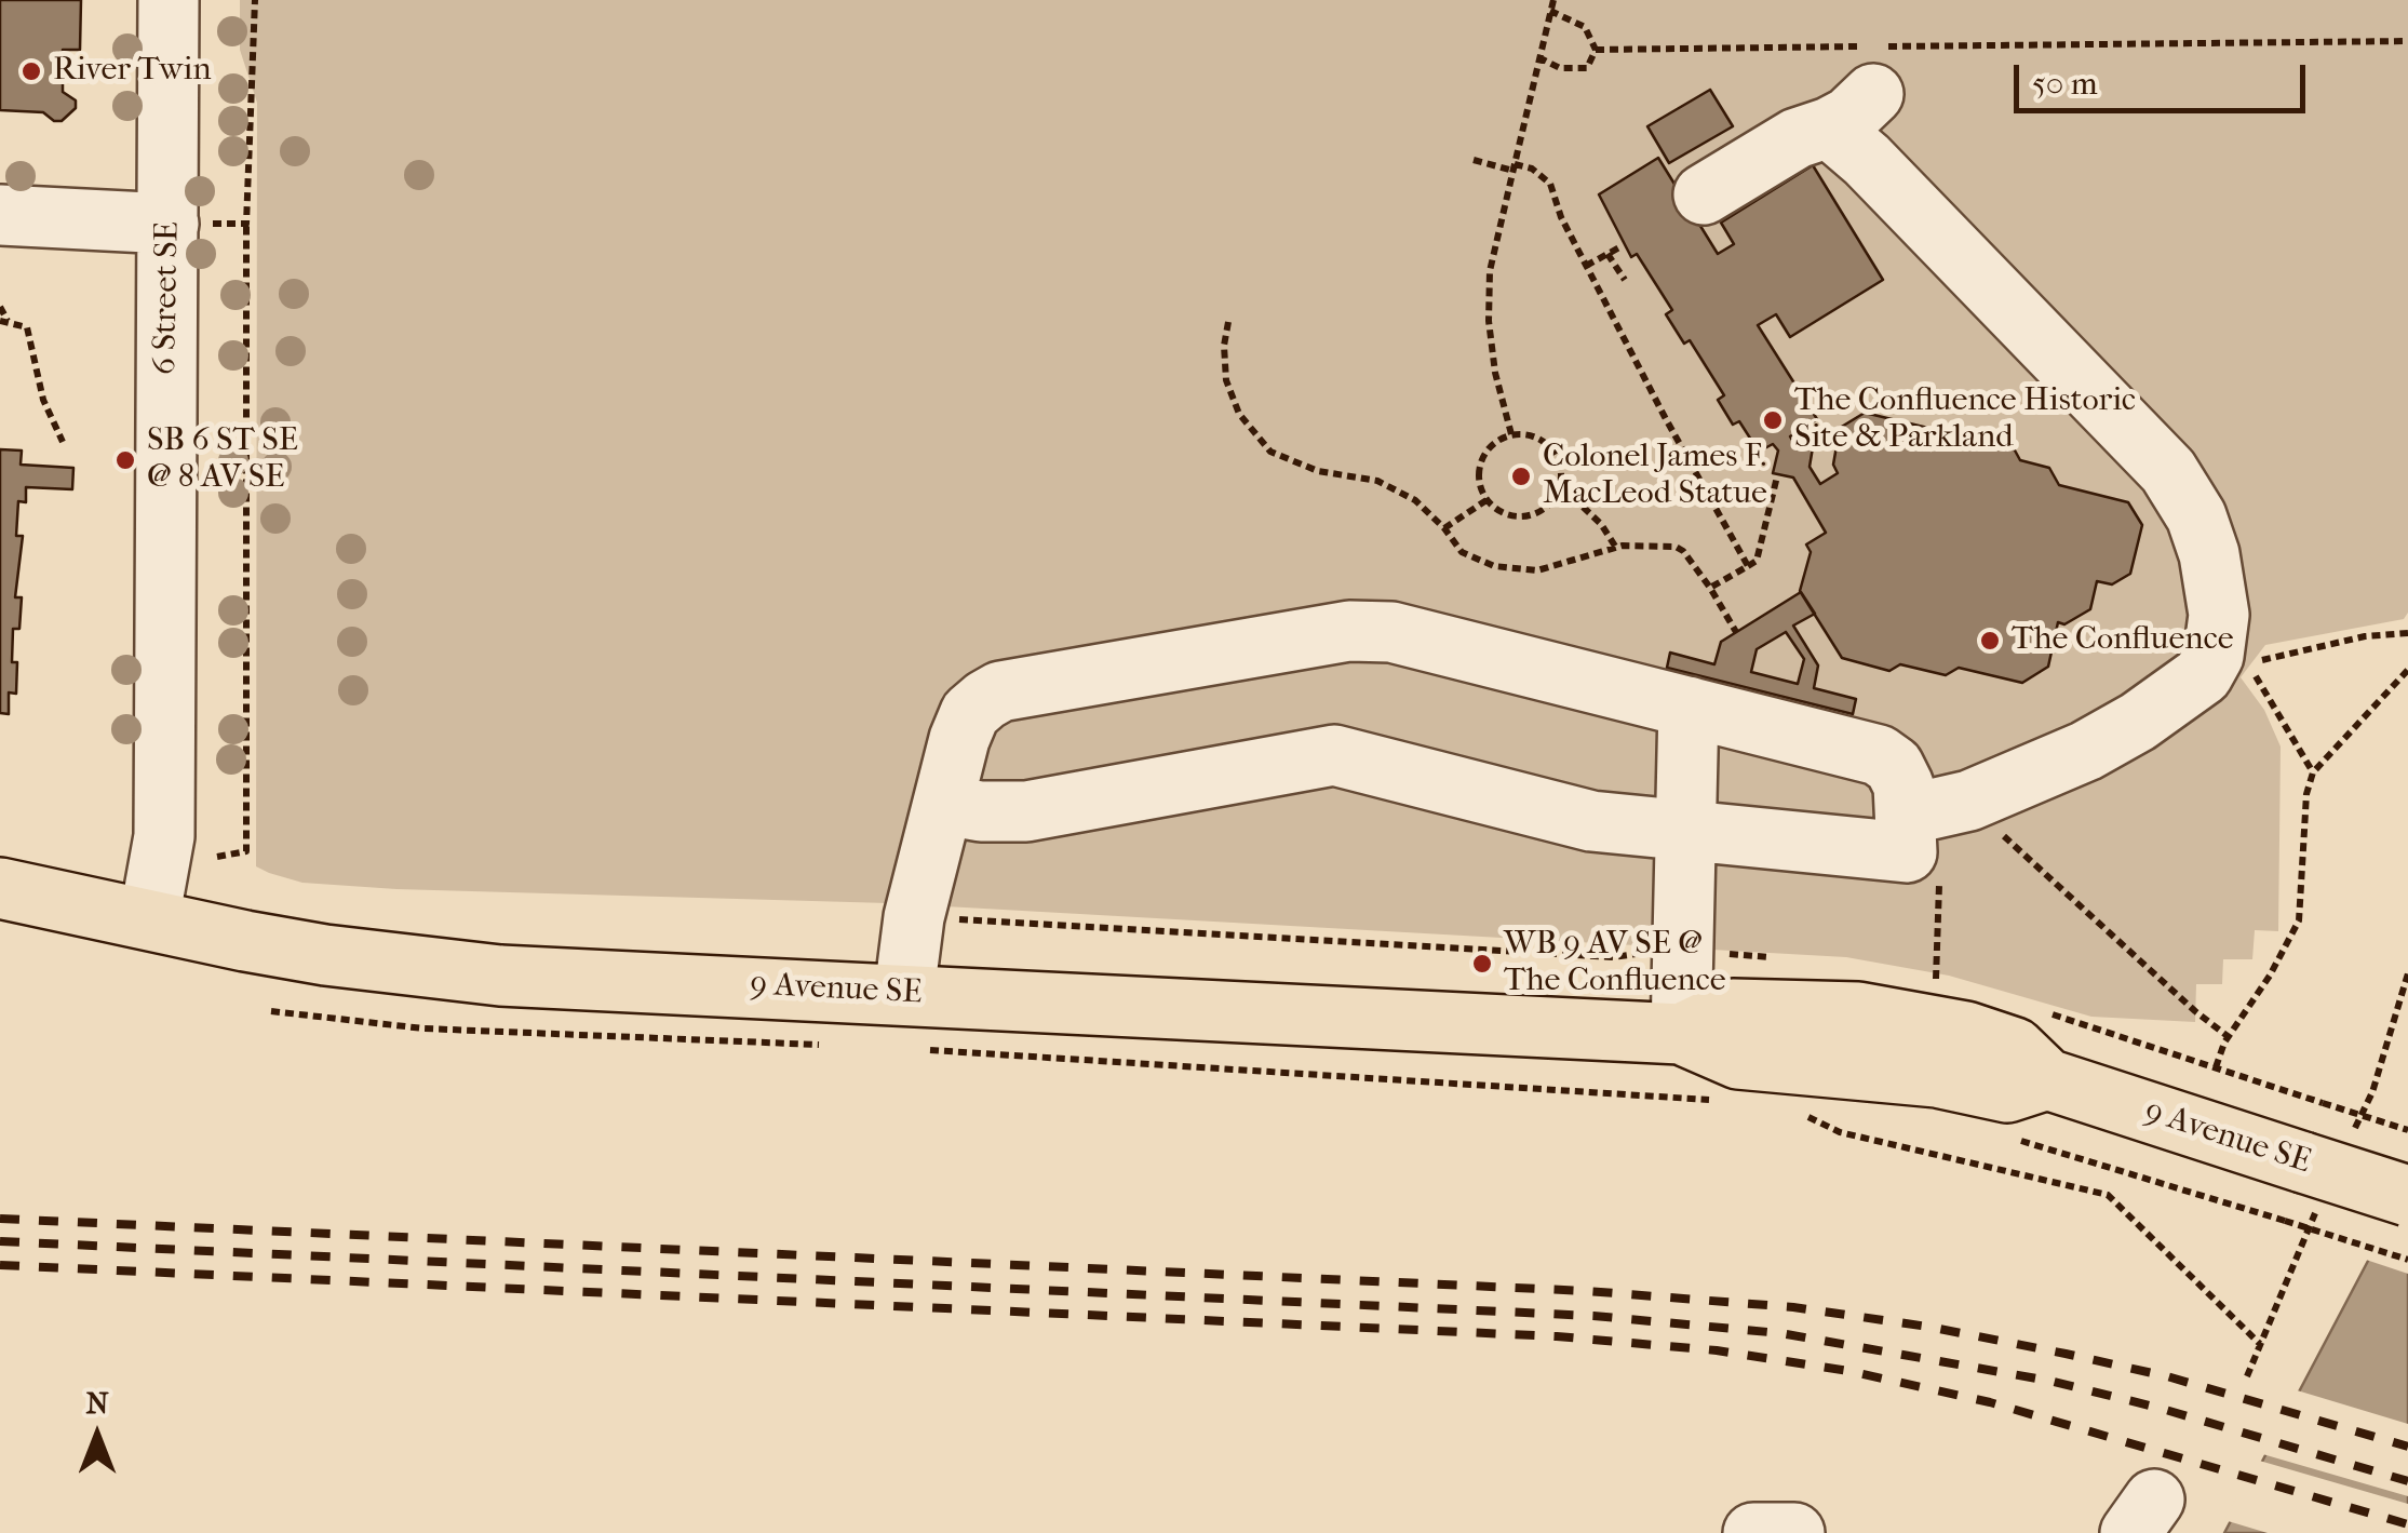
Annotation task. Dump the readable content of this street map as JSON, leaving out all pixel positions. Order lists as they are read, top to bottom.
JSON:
{
  "streets": {
    "main road": ["9 Avenue SE"],
    "street": ["6 Street SE"]
  },
  "crossings": [
    ["6 Street SE", "9 Avenue SE"]
  ],
  "places": [
    "River Twin",
    "The Confluence Historic Site & Parkland",
    "SB 6 ST SE @ 8 AV SE",
    "Colonel James F. MacLeod Statue",
    "The Confluence",
    "WB 9 AV SE @ The Confluence"
  ],
  "scale_bar": "50 m",
  "north": "top"
}
